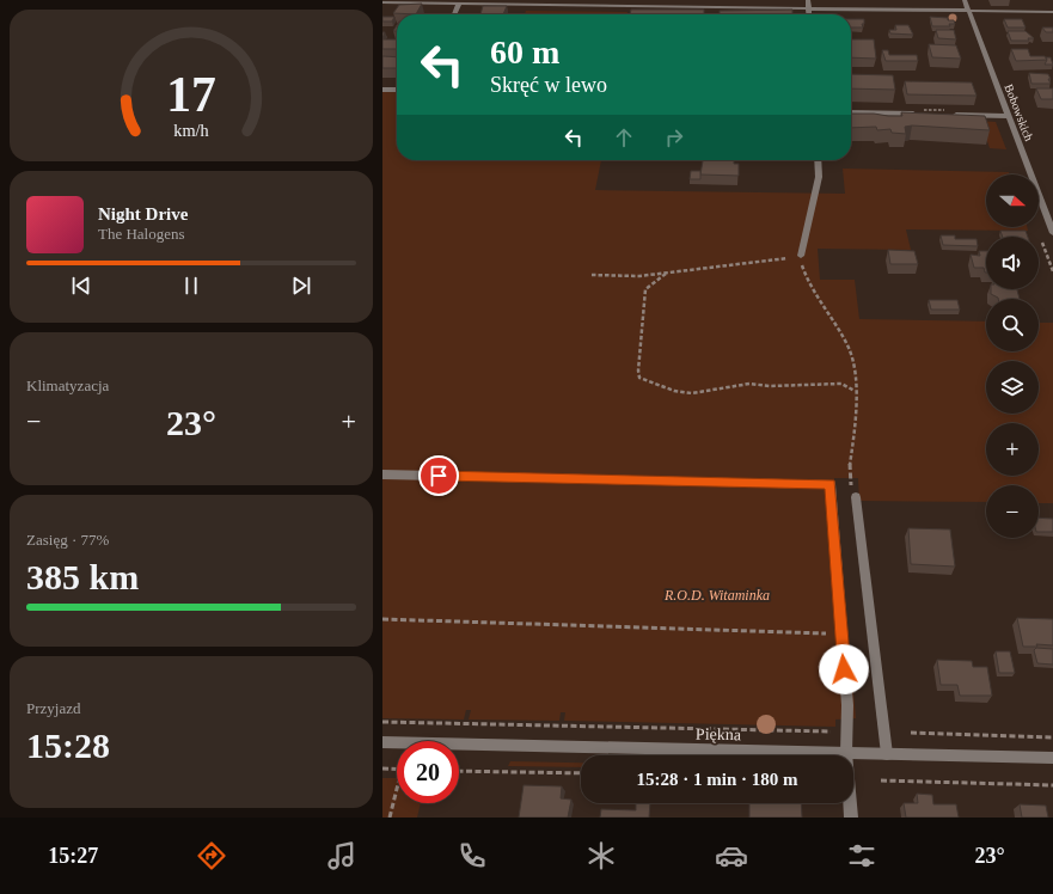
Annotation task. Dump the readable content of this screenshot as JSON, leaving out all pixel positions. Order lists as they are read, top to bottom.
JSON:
{
  "streets": {
    "street": ["Bobowskich", "Piękna"]
  },
  "parks": ["R.O.D. Witaminka"],
  "north": "right",
  "page": {
    "turn": ["60 m", "Skręć w lewo"],
    "map_buttons": ["+", "−"],
    "song": ["Night Drive", "The Halogens"],
    "tile": [
      "Klimatyzacja",
      ["Zasięg · 77%", "385 km"],
      ["Przyjazd", "15:28"]
    ],
    "heat": ["−", "23°", "+"],
    "limit": "20",
    "trip": "15:28 · 1 min · 180 m",
    "tabs": ["15:27", "23°"],
    "gauge": ["17", "km/h"]
  }
}
